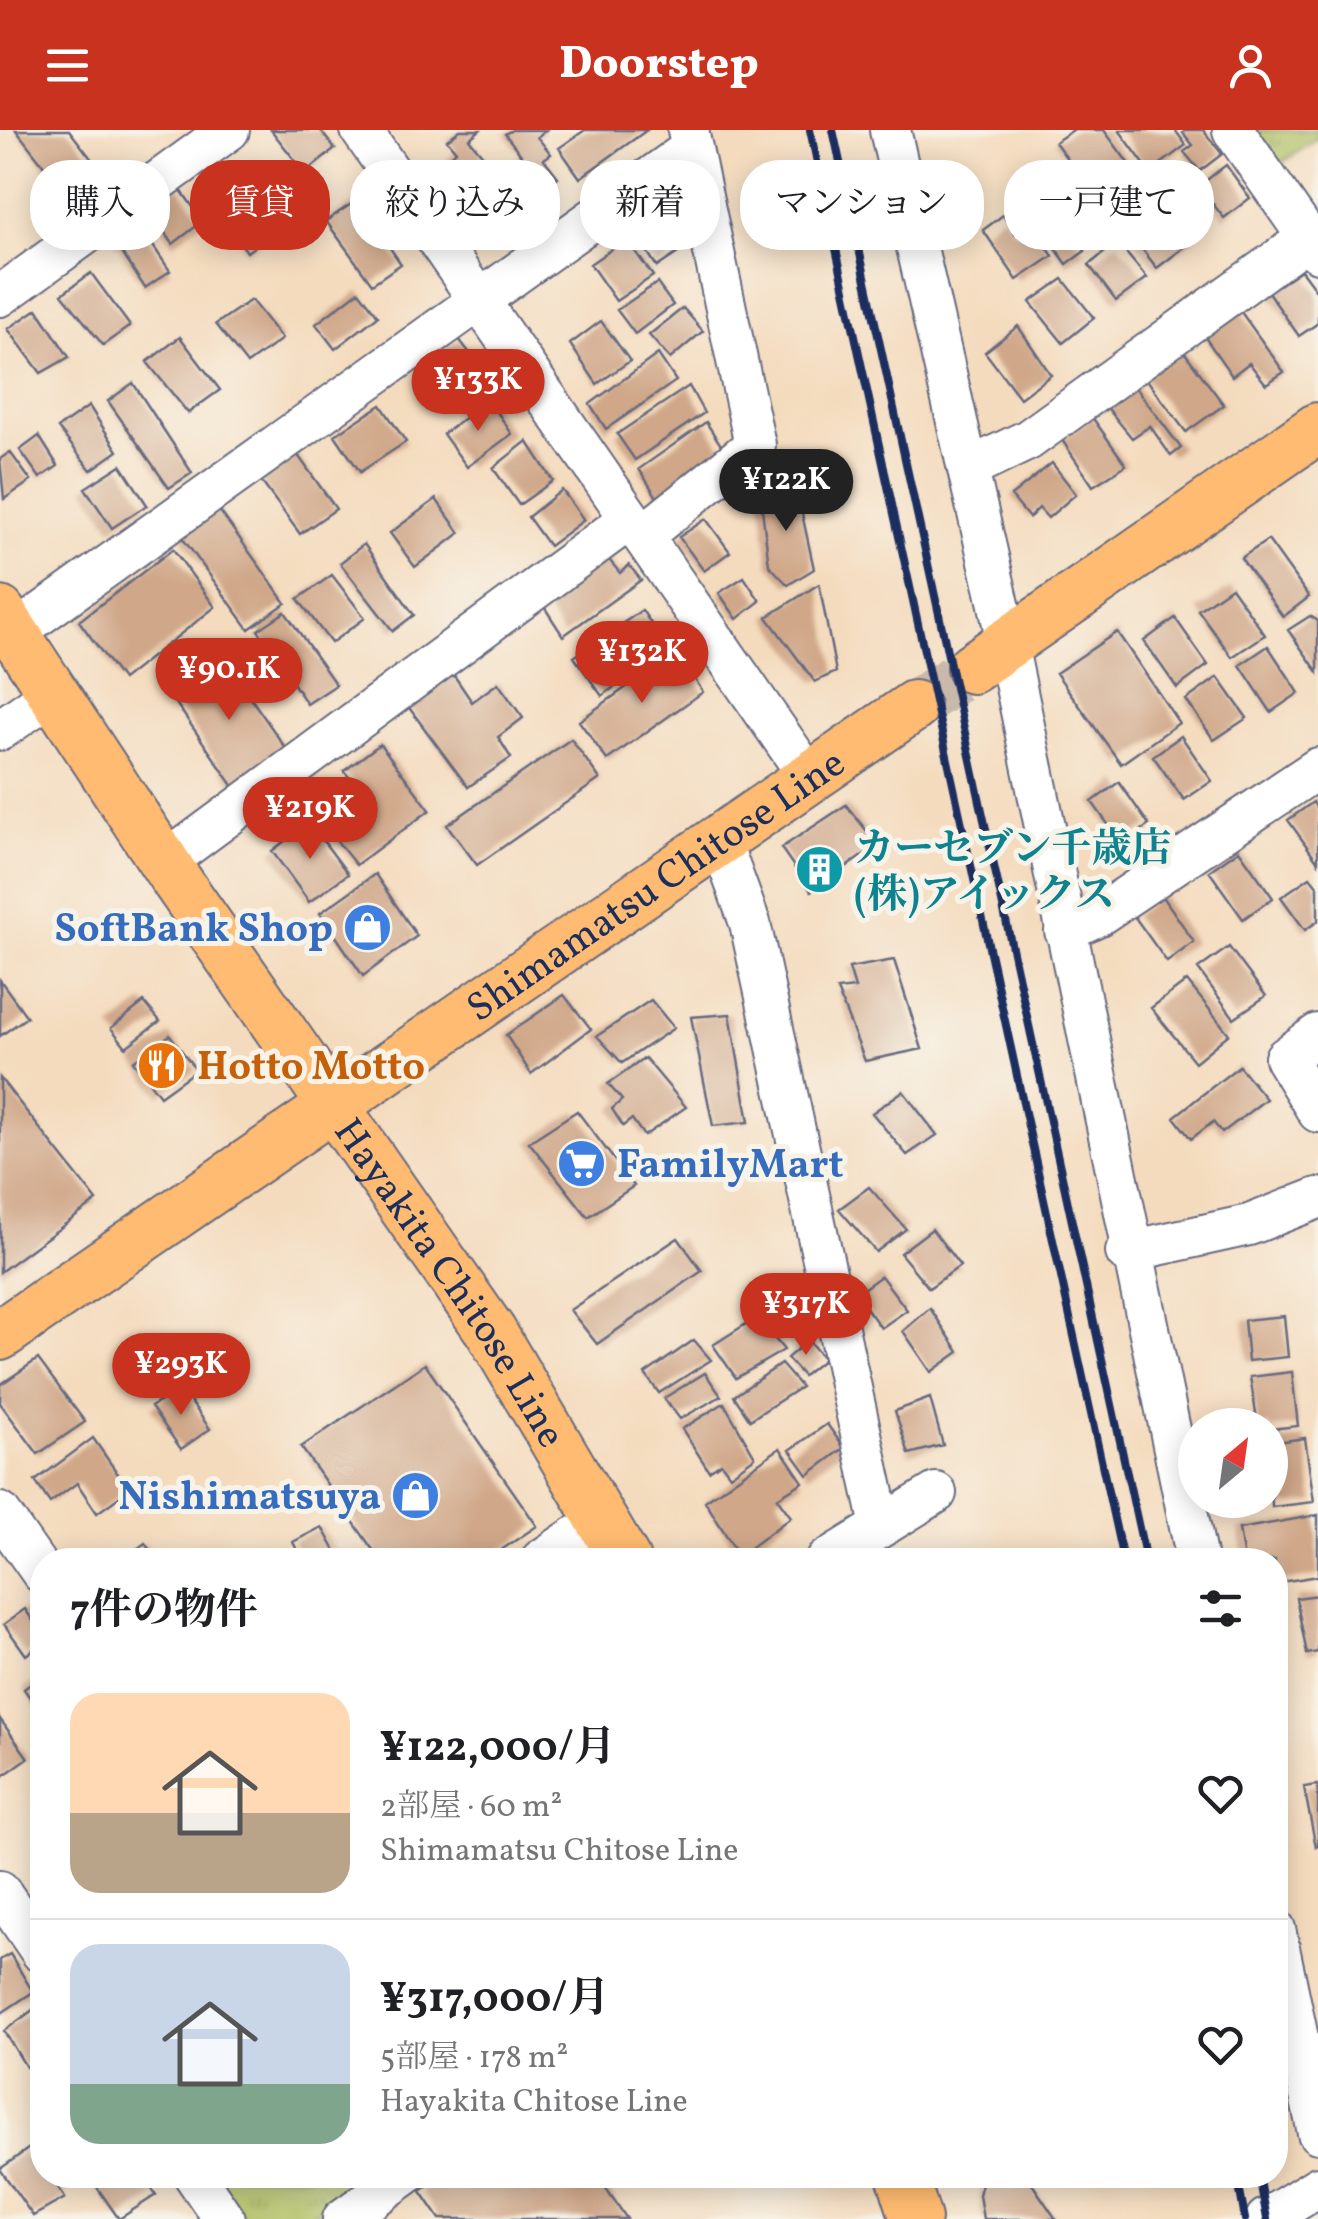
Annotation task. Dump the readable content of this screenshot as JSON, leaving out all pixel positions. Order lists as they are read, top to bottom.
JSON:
{
  "streets": {
    "main road": ["Shimamatsu Chitose Line", "Hayakita Chitose Line"]
  },
  "crossings": [
    ["Shimamatsu Chitose Line", "Hayakita Chitose Line"]
  ],
  "places": {
    "building": ["カーセブン千歳店 (株)アイックス"],
    "shop": ["SoftBank Shop", "Nishimatsuya"],
    "restaurant": ["Hotto Motto"],
    "supermarket": ["FamilyMart"]
  },
  "north": "top right",
  "page": {
    "header": "Doorstep",
    "chip": [
      "購入",
      "賃貸",
      "絞り込み",
      "新着",
      "マンション",
      "一戸建て"
    ],
    "price": [
      "¥133K",
      "¥122K",
      "¥132K",
      "¥90.1K",
      "¥219K",
      "¥317K",
      "¥293K"
    ],
    "heading": "7件の物件",
    "list": [
      {
        "name": "¥122,000/月",
        "note": "2部屋 · 60 m² · Shimamatsu Chitose Line"
      },
      {
        "name": "¥317,000/月",
        "note": "5部屋 · 178 m² · Hayakita Chitose Line"
      }
    ]
  }
}
